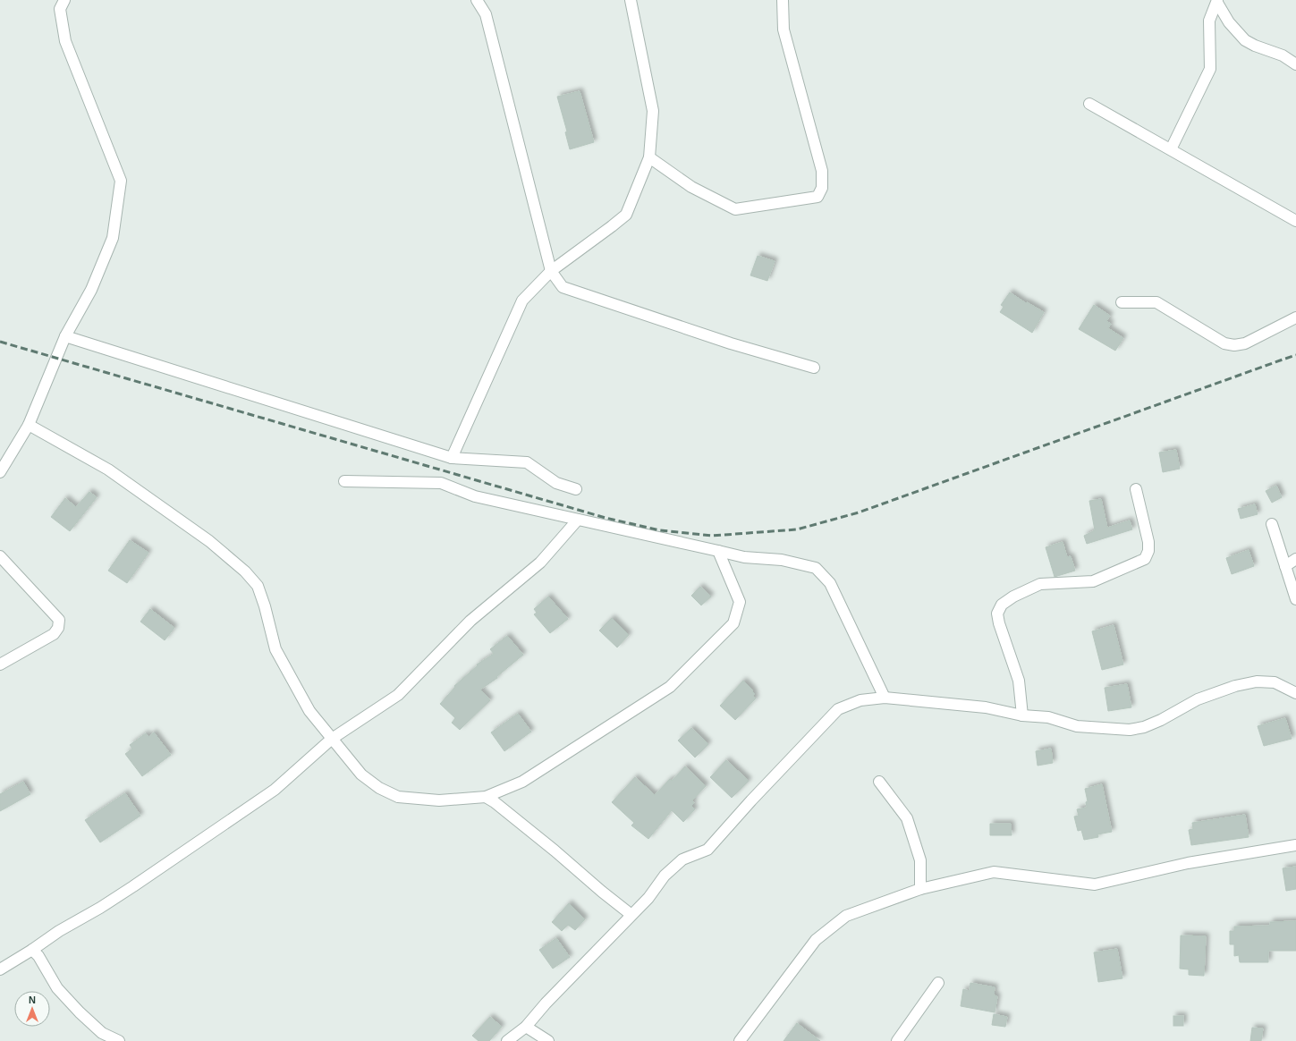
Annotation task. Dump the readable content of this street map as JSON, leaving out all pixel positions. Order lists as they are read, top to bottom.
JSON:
{
  "north": "top"
}
